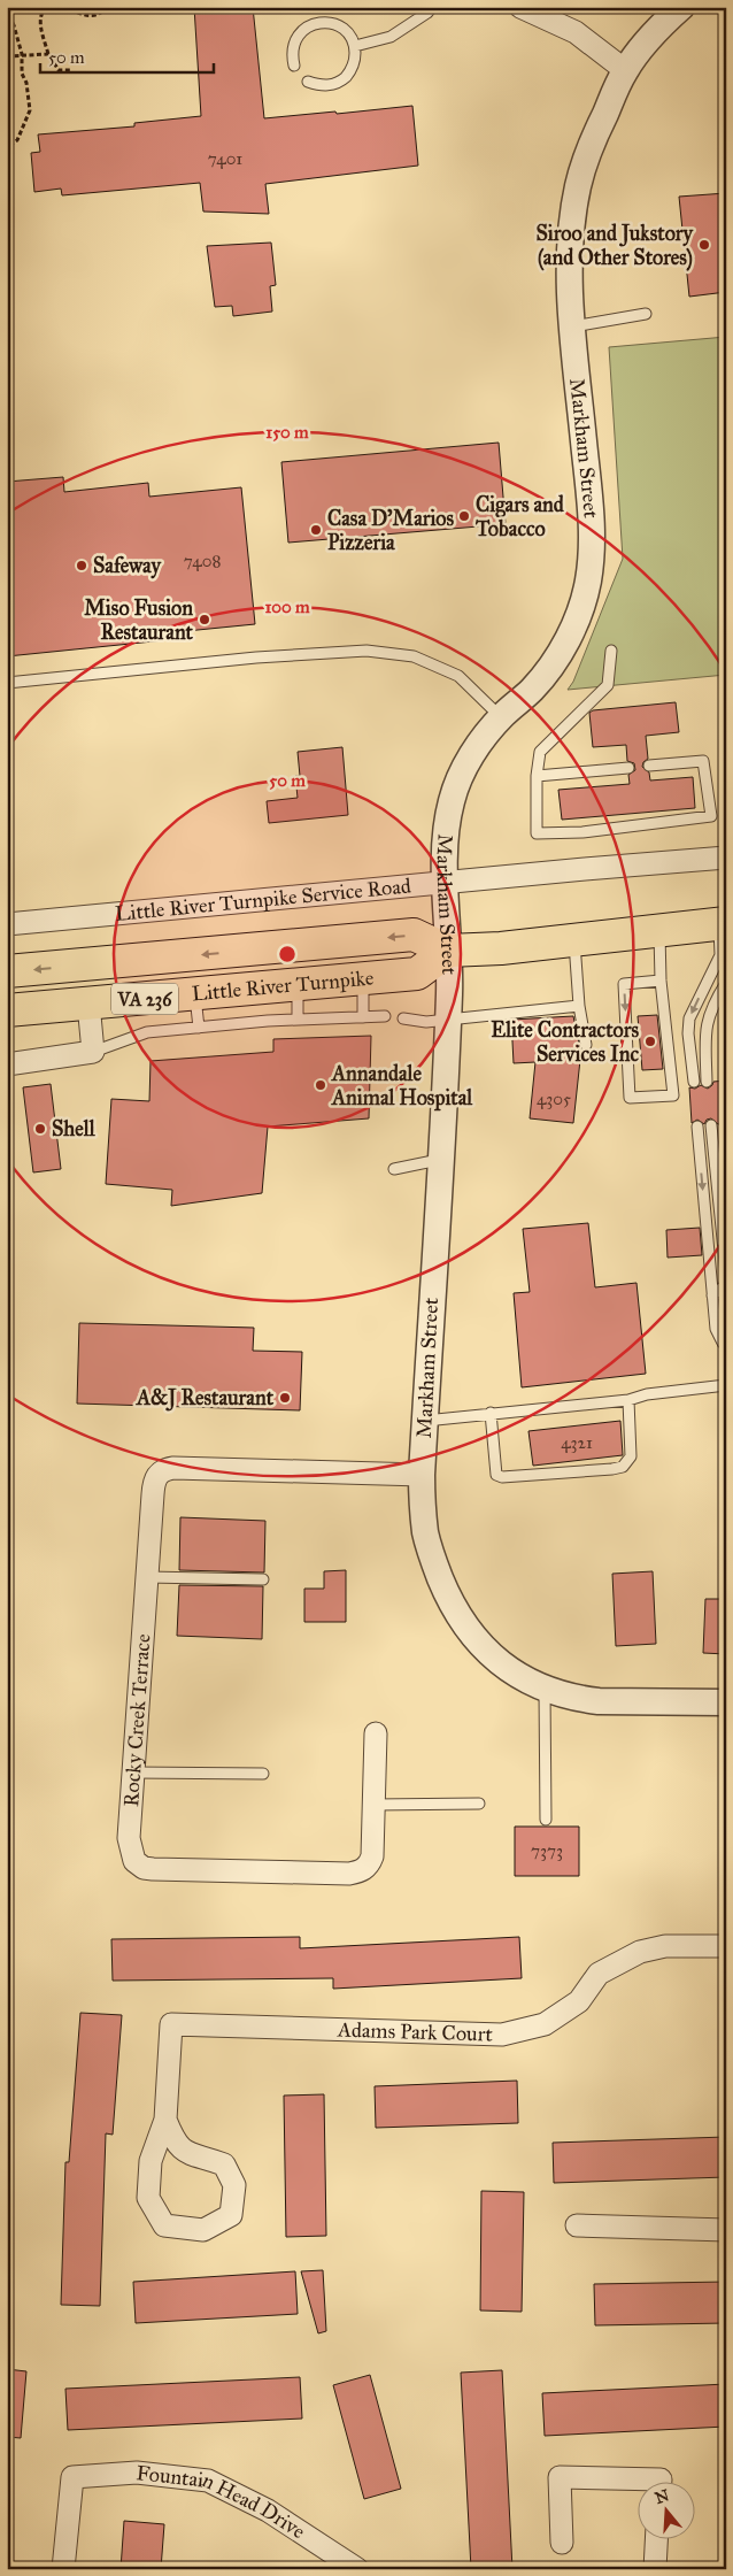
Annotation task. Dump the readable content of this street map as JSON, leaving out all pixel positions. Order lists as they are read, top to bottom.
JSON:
{
  "streets": {
    "main road": ["Little River Turnpike", "VA 236"],
    "street": [
      "Markham Street",
      "Little River Turnpike Service Road",
      "Rocky Creek Terrace",
      "Adams Park Court",
      "Fountain Head Drive"
    ]
  },
  "crossings": [
    ["Markham Street", "Little River Turnpike Service Road"],
    ["Markham Street", "Little River Turnpike"],
    ["Markham Street", "Rocky Creek Terrace"]
  ],
  "places": [
    "Siroo and Jukstory (and Other Stores)",
    "Cigars and Tobacco",
    "Casa D'Marios Pizzeria",
    "Safeway",
    "Miso Fusion Restaurant",
    "Elite Contractors Services Inc",
    "Annandale Animal Hospital",
    "Shell",
    "A&J Restaurant"
  ],
  "house_numbers": [
    "7401",
    "7408",
    "4305",
    "4321",
    "7373"
  ],
  "scale_bar": "50 m",
  "north": "top",
  "rings": ["150 m", "100 m", "50 m"]
}
